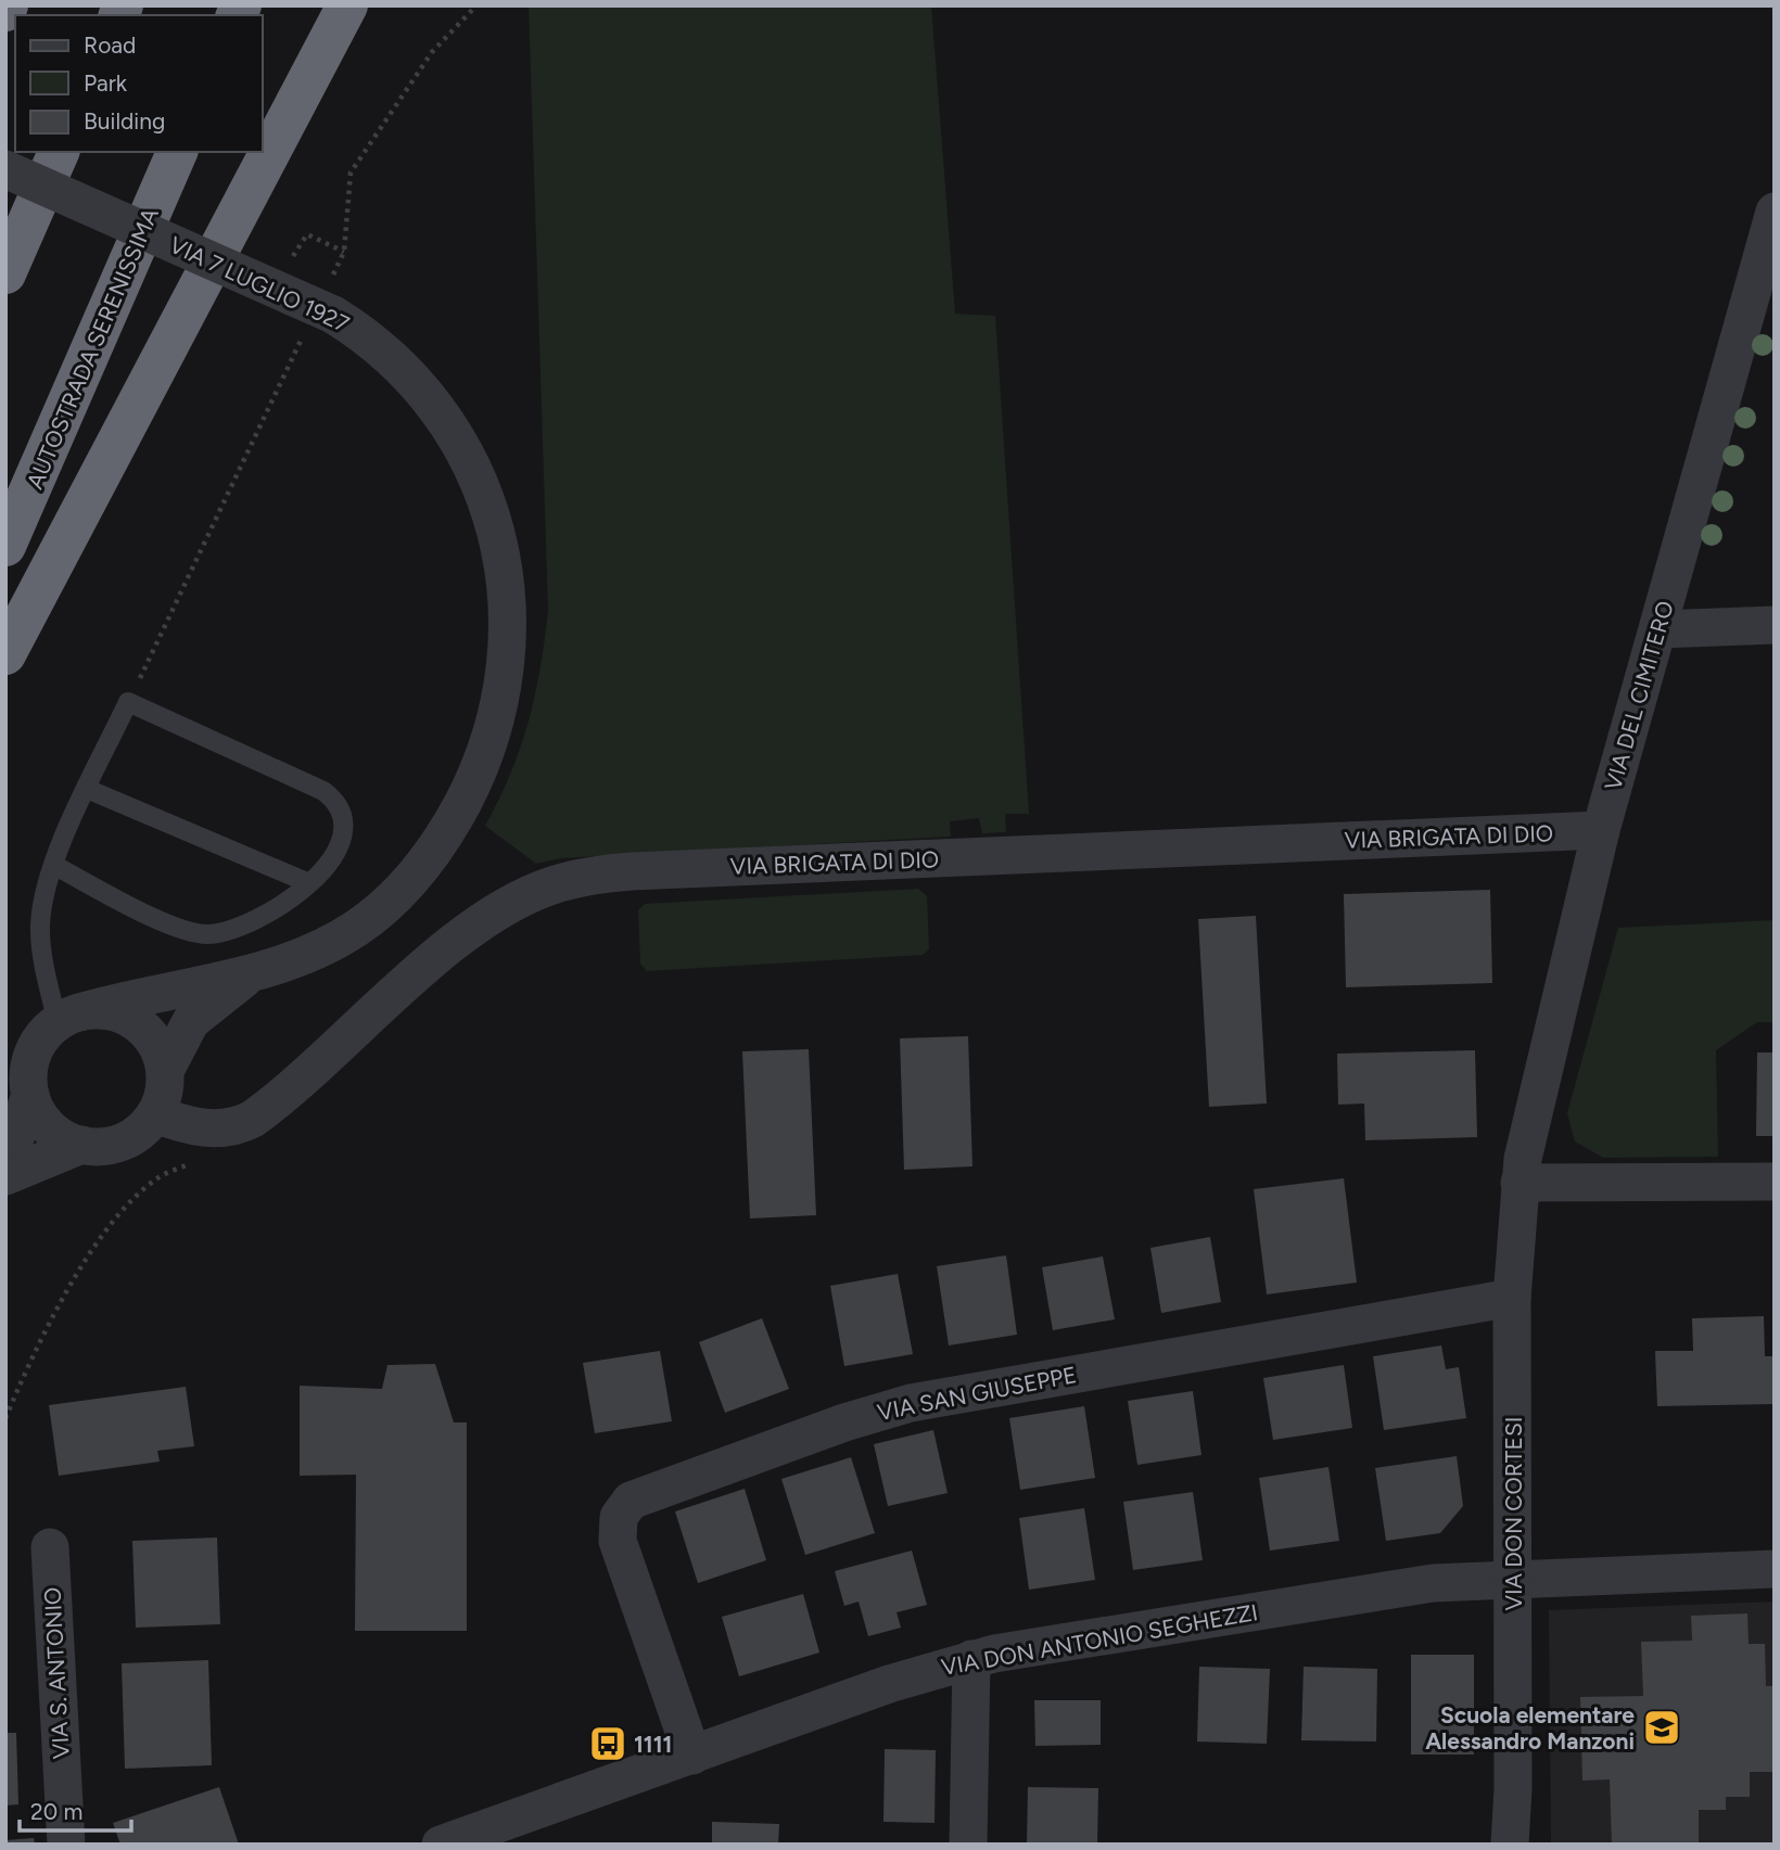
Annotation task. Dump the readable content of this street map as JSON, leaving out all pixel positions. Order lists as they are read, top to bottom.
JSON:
{
  "streets": {
    "highway": ["AUTOSTRADA SERENISSIMA"],
    "street": [
      "VIA 7 LUGLIO 1927",
      "VIA DEL CIMITERO",
      "VIA BRIGATA DI DIO",
      "VIA SAN GIUSEPPE",
      "VIA DON CORTESI",
      "VIA DON ANTONIO SEGHEZZI",
      "VIA S. ANTONIO"
    ]
  },
  "crossings": [
    ["VIA DEL CIMITERO", "VIA BRIGATA DI DIO"],
    ["VIA DEL CIMITERO", "VIA DON CORTESI"],
    ["VIA SAN GIUSEPPE", "VIA DON CORTESI"],
    ["VIA SAN GIUSEPPE", "VIA DON ANTONIO SEGHEZZI"],
    ["VIA DON CORTESI", "VIA DON ANTONIO SEGHEZZI"]
  ],
  "places": {
    "school or university": ["Scuola elementare Alessandro Manzoni"],
    "bus stop": ["1111"]
  },
  "legend": ["Road", "Park", "Building"],
  "scale_bar": "20 m"
}
